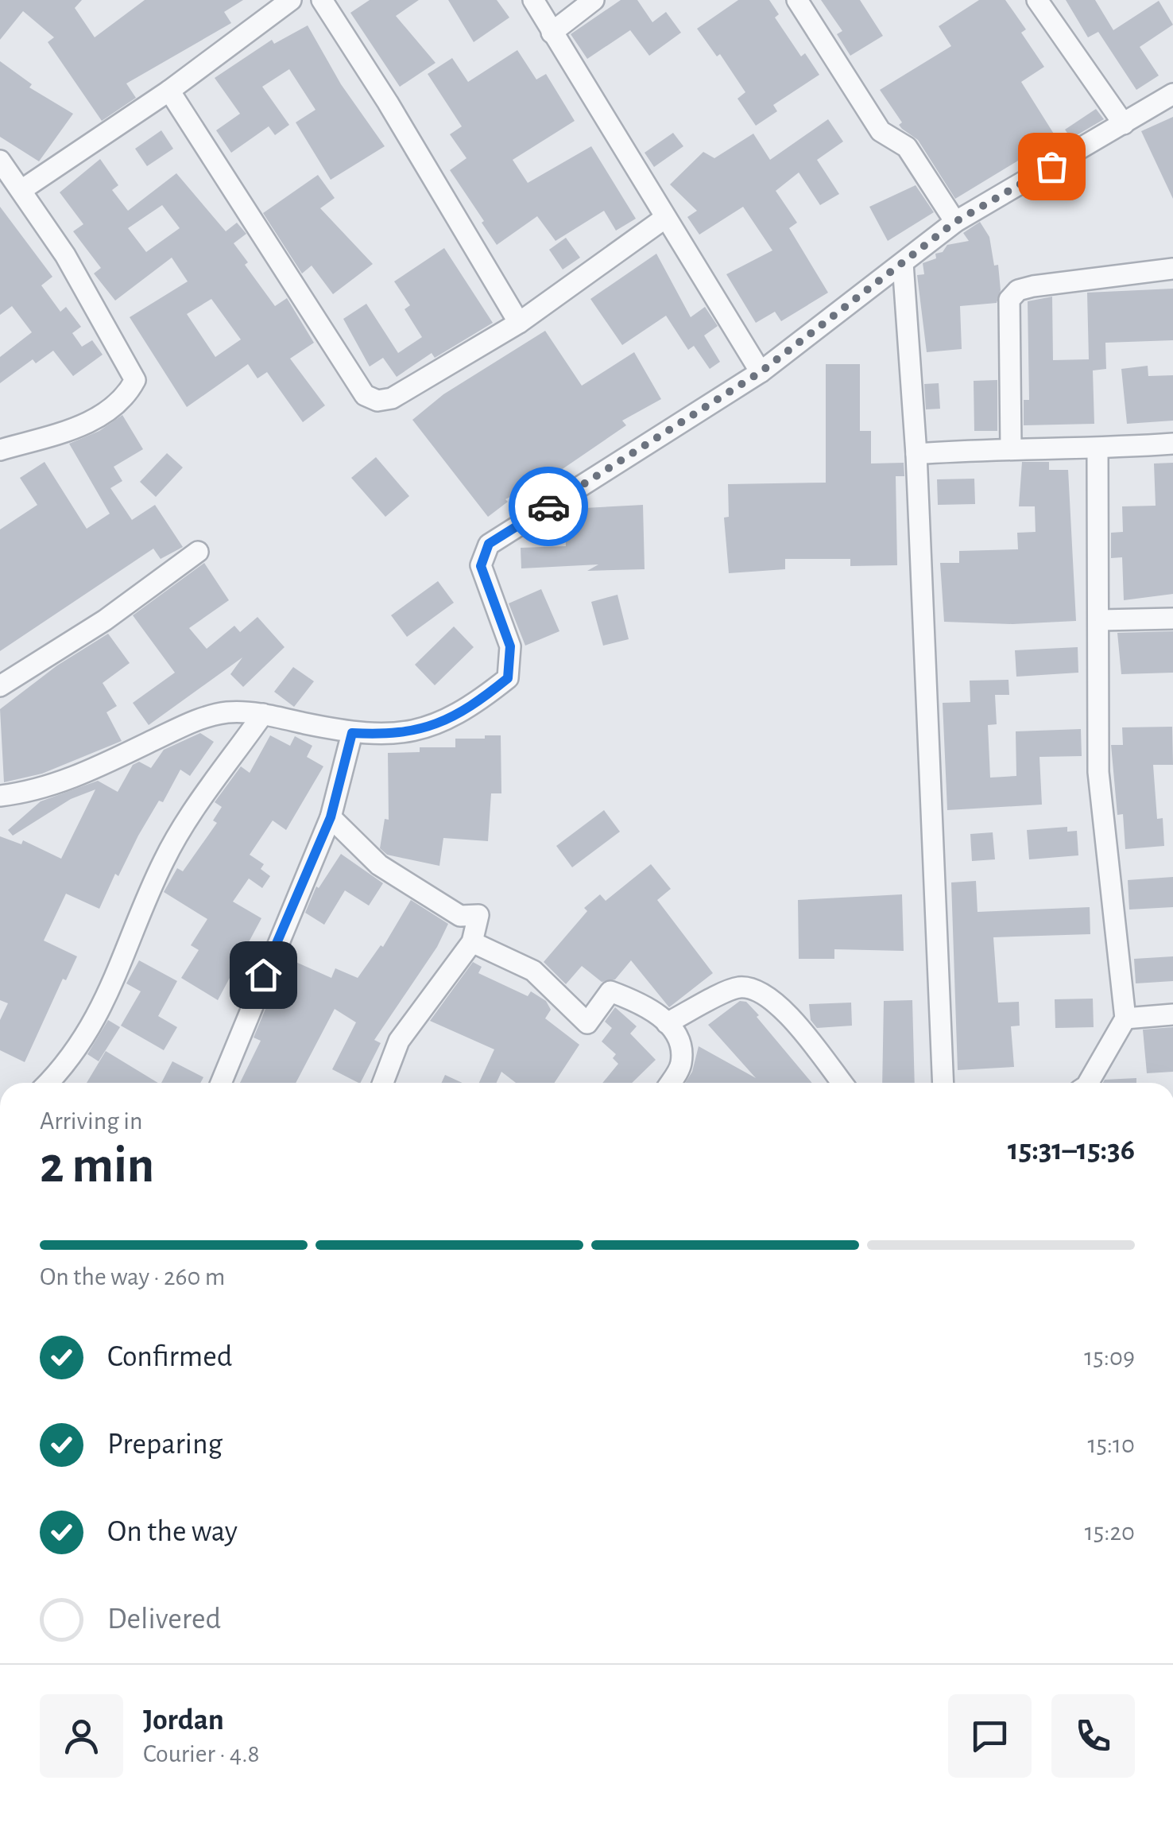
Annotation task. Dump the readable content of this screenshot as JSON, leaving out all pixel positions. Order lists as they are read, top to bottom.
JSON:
{
  "page": {
    "heading": ["2 min", "Arriving in", "15:31–15:36"],
    "panel": ["Jordan", "Courier · 4.8"],
    "bar": "On the way · 260 m",
    "list": [
      ["Confirmed", "15:09"],
      ["Preparing", "15:10"],
      ["On the way", "15:20"],
      "Delivered"
    ]
  }
}
